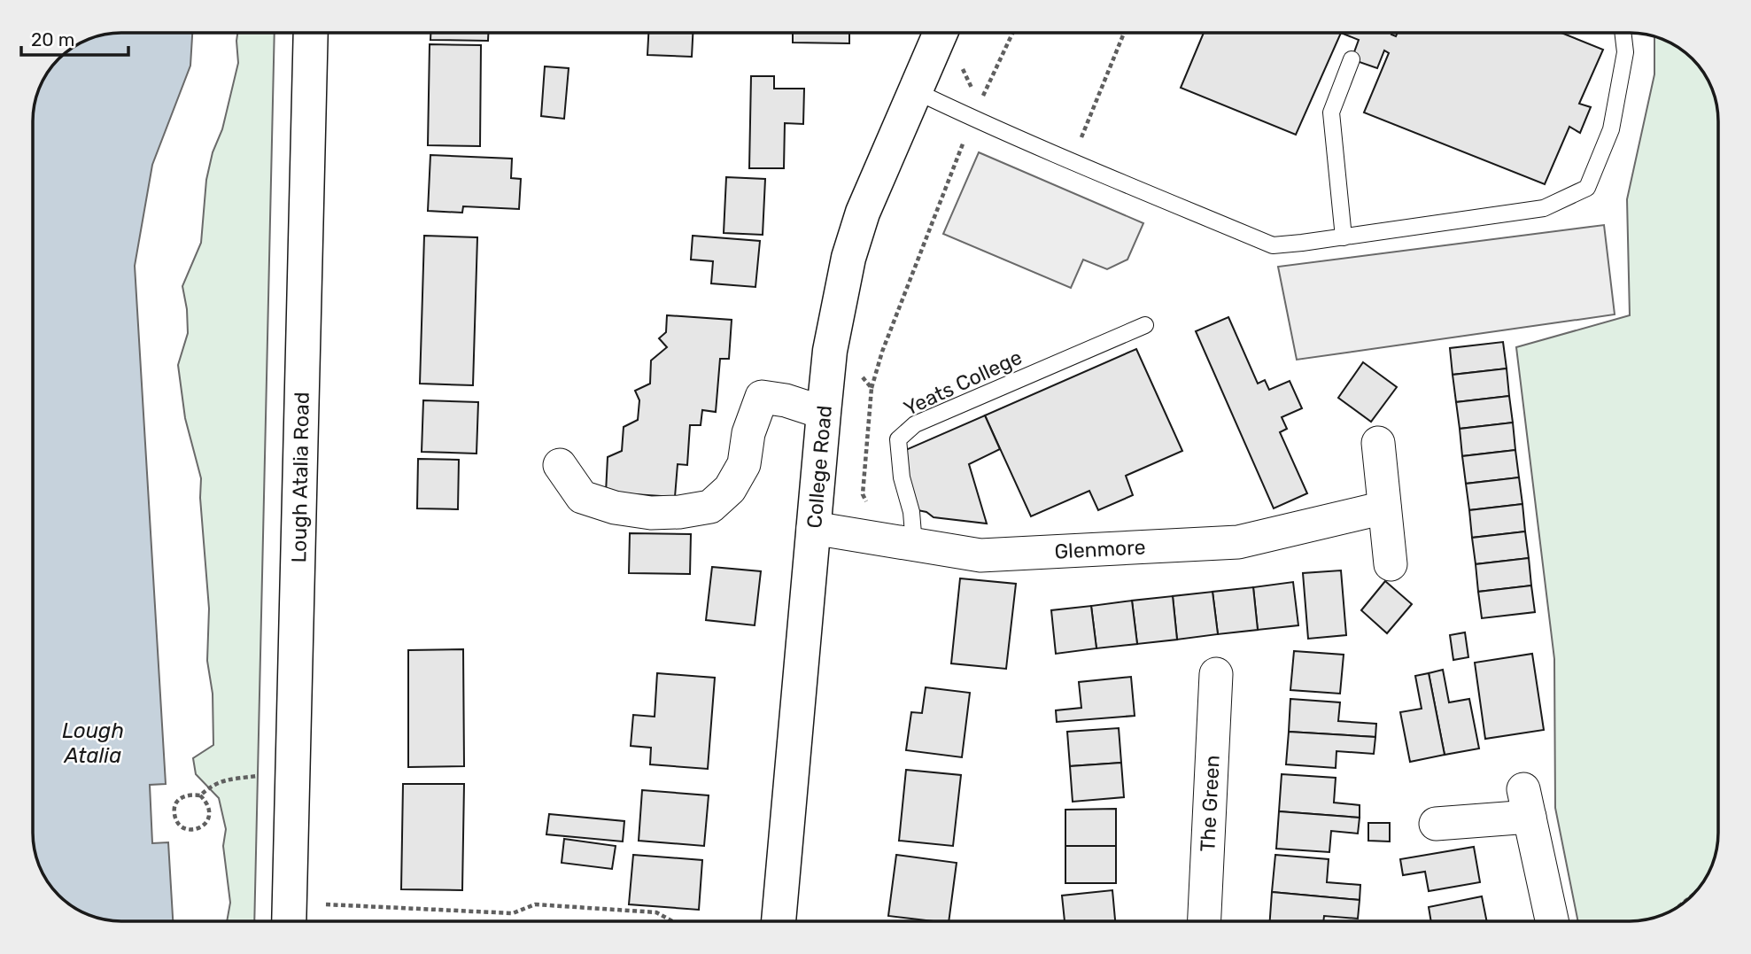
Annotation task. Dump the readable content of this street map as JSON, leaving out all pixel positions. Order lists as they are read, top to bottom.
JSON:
{
  "streets": {
    "main road": ["College Road", "Lough Atalia Road"],
    "street": ["Glenmore", "The Green"],
    "lane": ["Yeats College"]
  },
  "crossings": [
    ["Yeats College", "Glenmore"],
    ["College Road", "Glenmore"]
  ],
  "water": ["Lough Atalia"],
  "scale_bar": "20 m"
}
